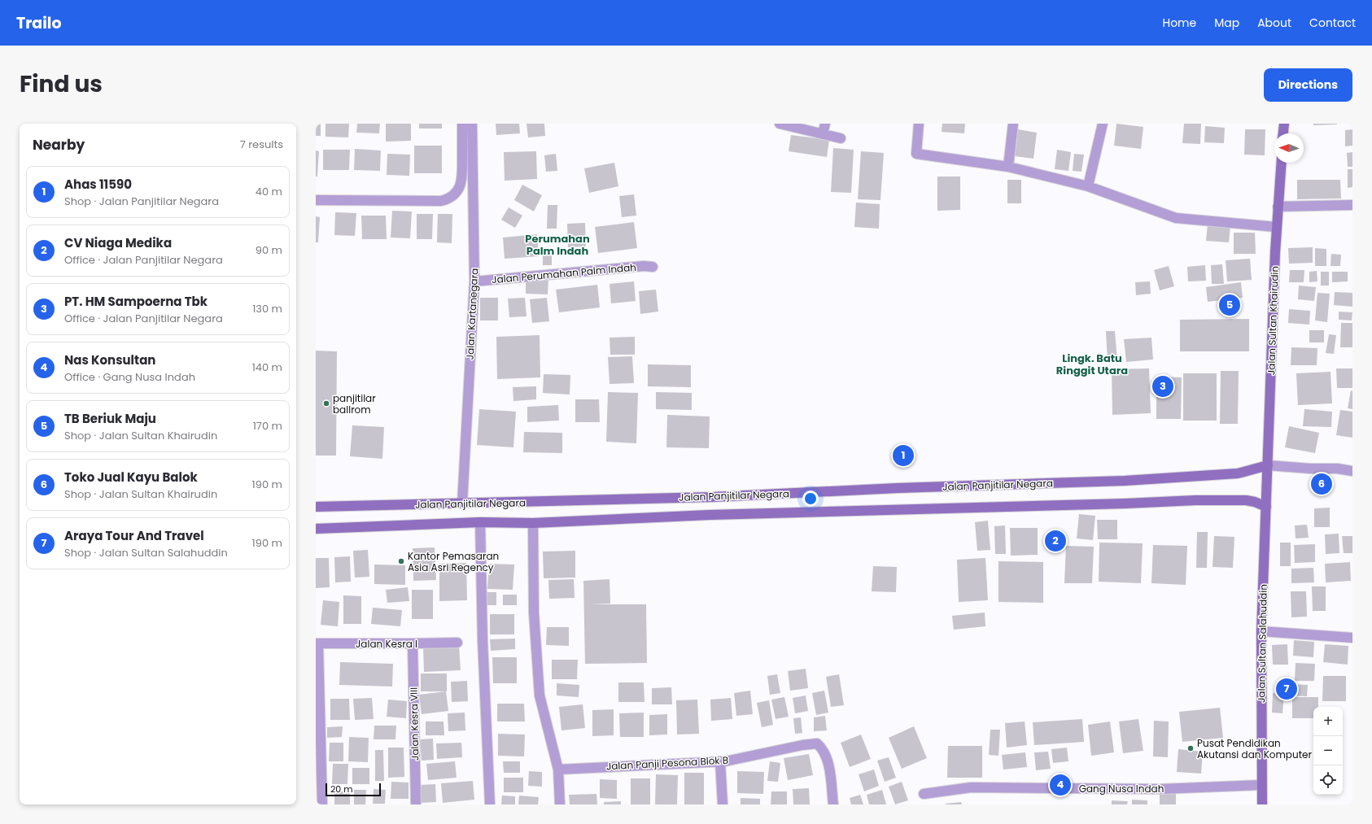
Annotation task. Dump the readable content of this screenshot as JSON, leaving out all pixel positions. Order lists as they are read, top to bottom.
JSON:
{
  "streets": {
    "main road": ["Jalan Sultan Khairudin", "Jalan Panjitilar Negara", "Jalan Sultan Salahuddin"],
    "street": [
      "Jalan Perumahan Palm Indah",
      "Jalan Kartanegara",
      "Jalan Kesra I",
      "Jalan Kesra VIII",
      "Jalan Panji Pesona Blok B",
      "Gang Nusa Indah"
    ]
  },
  "crossings": [
    ["Jalan Perumahan Palm Indah", "Jalan Kartanegara"],
    ["Jalan Kartanegara", "Jalan Panjitilar Negara"],
    ["Jalan Sultan Khairudin", "Jalan Panjitilar Negara"],
    ["Jalan Sultan Khairudin", "Jalan Sultan Salahuddin"],
    ["Jalan Kesra I", "Jalan Kesra VIII"],
    ["Jalan Sultan Salahuddin", "Gang Nusa Indah"]
  ],
  "districts": ["Perumahan Palm Indah", "Lingk. Batu Ringgit Utara"],
  "places": ["panjitilar ballrom", "Kantor Pemasaran Asia Asri Regency", "Pusat Pendidikan Akutansi dan Komputer"],
  "scale_bar": "20 m",
  "north": "left",
  "page": {
    "header": "Trailo",
    "nav": [
      "Home",
      "Map",
      "About",
      "Contact"
    ],
    "title": "Find us",
    "buttons": "Directions",
    "heading": ["Nearby", "7 results"],
    "list": [
      {
        "mark": "1",
        "name": "Ahas 11590",
        "note": "Shop · Jalan Panjitilar Negara",
        "value": "40 m"
      },
      {
        "mark": "2",
        "name": "CV Niaga Medika",
        "note": "Office · Jalan Panjitilar Negara",
        "value": "90 m"
      },
      {
        "mark": "3",
        "name": "PT. HM Sampoerna Tbk",
        "note": "Office · Jalan Panjitilar Negara",
        "value": "130 m"
      },
      {
        "mark": "4",
        "name": "Nas Konsultan",
        "note": "Office · Gang Nusa Indah",
        "value": "140 m"
      },
      {
        "mark": "5",
        "name": "TB Beriuk Maju",
        "note": "Shop · Jalan Sultan Khairudin",
        "value": "170 m"
      },
      {
        "mark": "6",
        "name": "Toko Jual Kayu Balok",
        "note": "Shop · Jalan Sultan Khairudin",
        "value": "190 m"
      },
      {
        "mark": "7",
        "name": "Araya Tour And Travel",
        "note": "Shop · Jalan Sultan Salahuddin",
        "value": "190 m"
      }
    ],
    "pins": [
      "5",
      "3",
      "1",
      "6",
      "2",
      "7",
      "4"
    ],
    "map_buttons": ["+", "−"],
    "scale": "20 m"
  }
}
